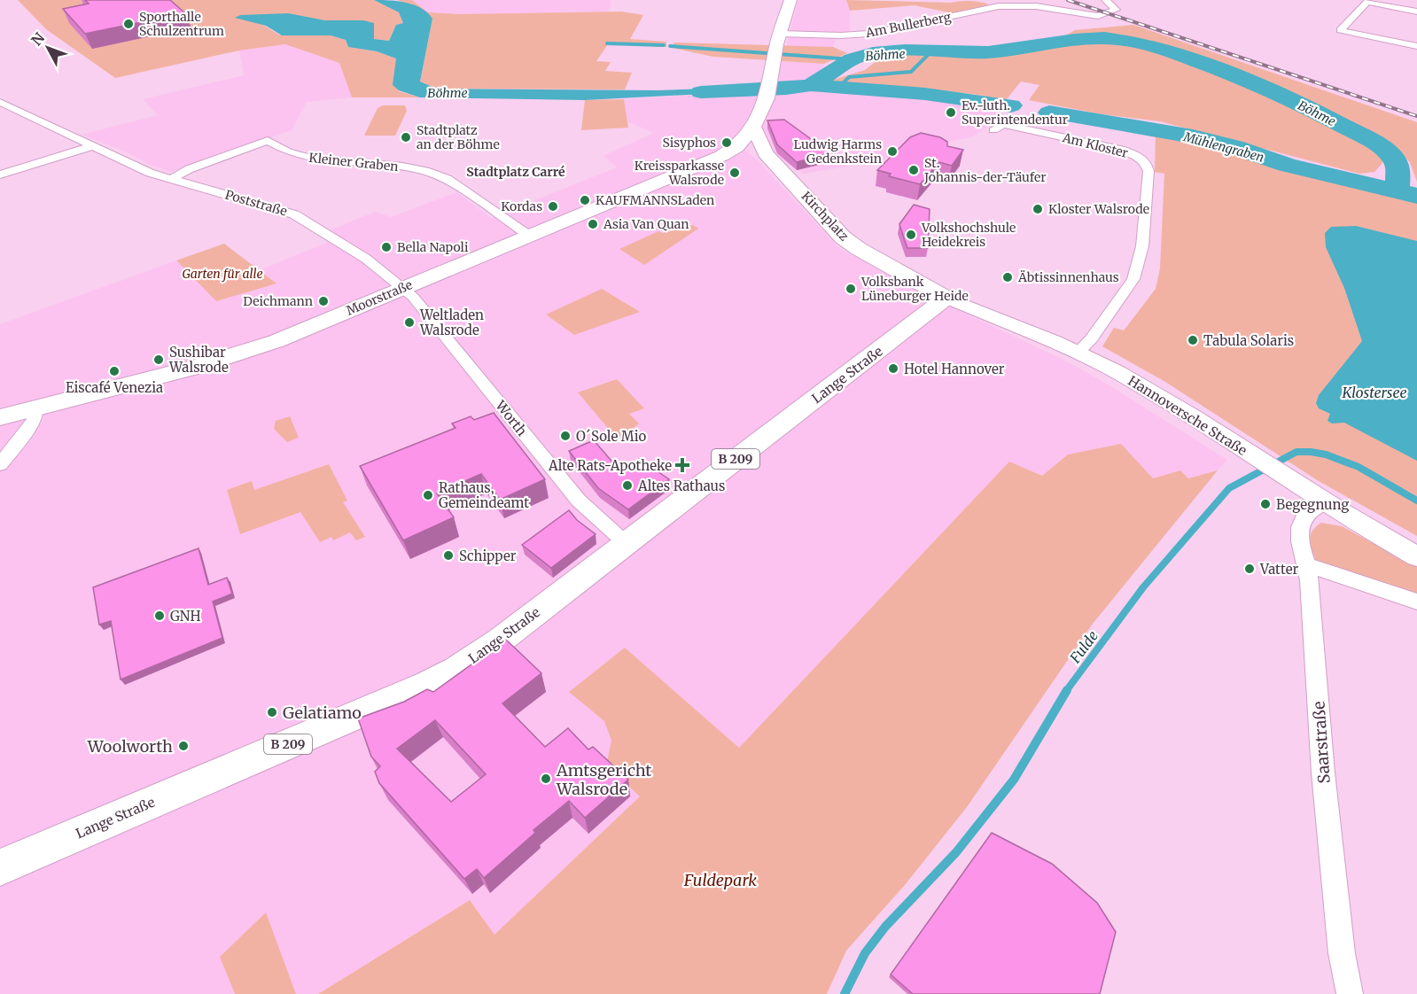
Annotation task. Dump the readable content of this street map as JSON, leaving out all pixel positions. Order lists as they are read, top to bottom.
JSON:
{
  "streets": {
    "main road": [
      "Kirchplatz",
      "Moorstraße",
      "Lange Straße",
      "Hannoversche Straße",
      "B 209"
    ],
    "street": [
      "Am Bullerberg",
      "Am Kloster",
      "Kleiner Graben",
      "Poststraße",
      "Worth",
      "Saarstraße"
    ]
  },
  "crossings": [
    ["Am Kloster", "Hannoversche Straße"],
    ["Kleiner Graben", "Poststraße"],
    ["Kleiner Graben", "Moorstraße"],
    ["Poststraße", "Moorstraße"],
    ["Poststraße", "Worth"],
    ["Kirchplatz", "Moorstraße"],
    ["Kirchplatz", "Lange Straße"],
    ["Kirchplatz", "Hannoversche Straße"],
    ["Moorstraße", "Worth"],
    ["Lange Straße", "Hannoversche Straße"],
    ["Lange Straße", "Worth"],
    ["Hannoversche Straße", "Saarstraße"]
  ],
  "districts": ["Stadtplatz Carré"],
  "water": [
    "Böhme",
    "Mühlengraben",
    "Klostersee",
    "Fulde"
  ],
  "parks": ["Garten für alle", "Fuldepark"],
  "places": {
    "other": [
      "Sporthalle Schulzentrum",
      "Ev.-luth. Superintendentur",
      "Stadtplatz an der Böhme",
      "Sisyphos",
      "Ludwig Harms Gedenkstein",
      "St. Johannis-der-Täufer",
      "Kreissparkasse Walsrode",
      "KAUFMANNSLaden",
      "Kordas",
      "Kloster Walsrode",
      "Asia Van Quan",
      "Volkshochshule Heidekreis",
      "Bella Napoli",
      "Äbtissinnenhaus",
      "Volksbank Lüneburger Heide",
      "Deichmann",
      "Weltladen Walsrode",
      "Tabula Solaris",
      "Sushibar Walsrode",
      "Hotel Hannover",
      "Eiscafé Venezia",
      "O´Sole Mio",
      "Altes Rathaus",
      "Rathaus, Gemeindeamt",
      "Begegnung",
      "Schipper",
      "Vatter",
      "GNH",
      "Gelatiamo",
      "Woolworth",
      "Amtsgericht Walsrode"
    ],
    "health": ["Alte Rats-Apotheke"]
  },
  "north": "top left"
}
